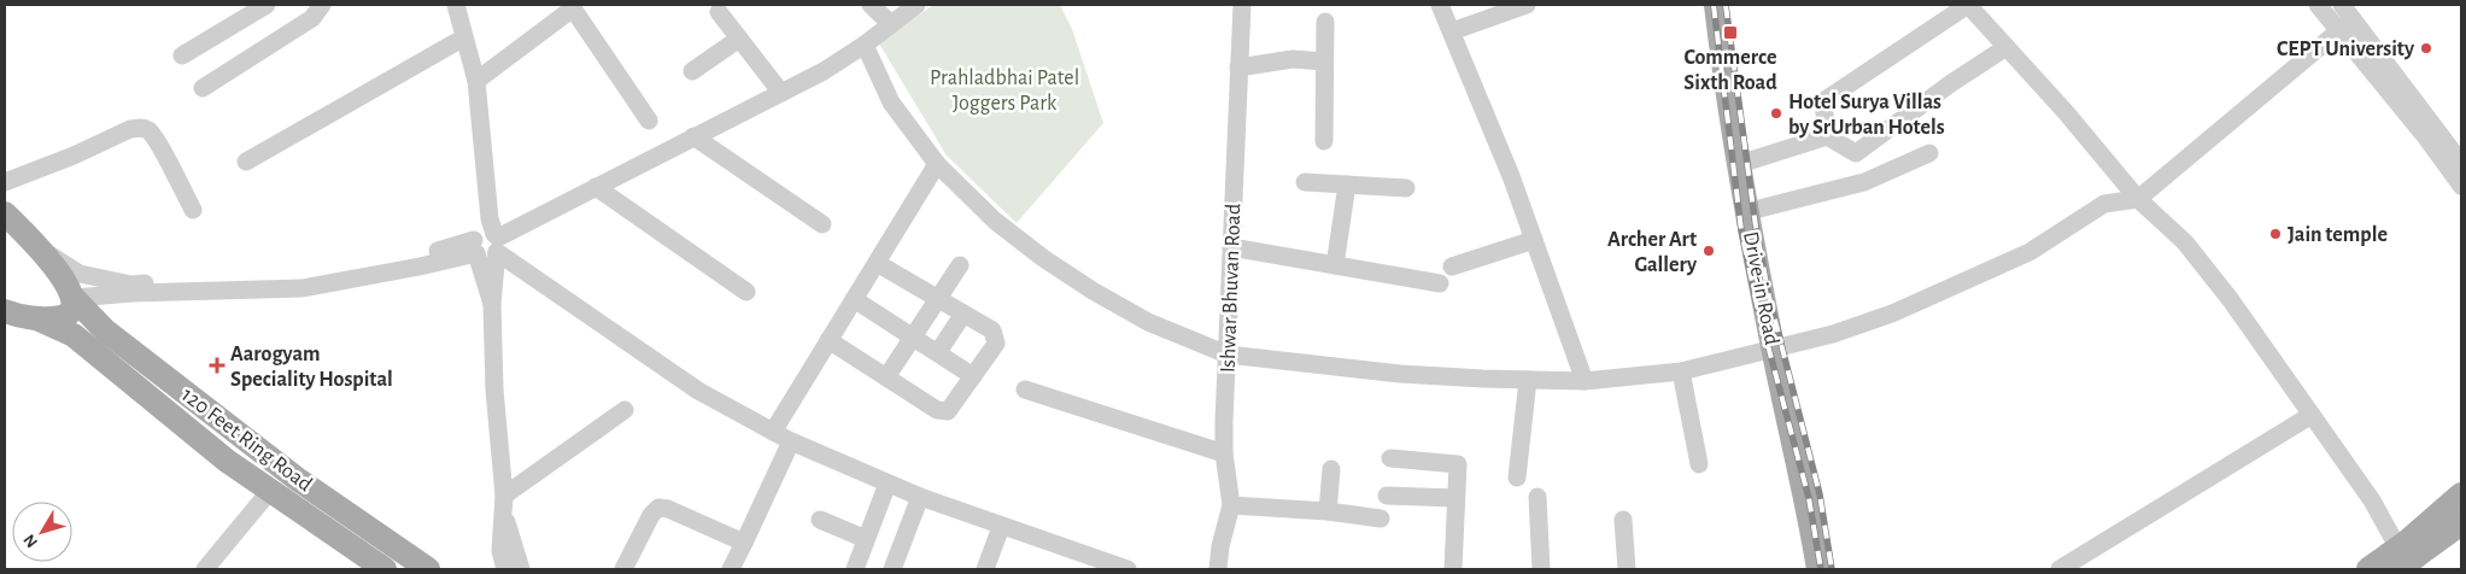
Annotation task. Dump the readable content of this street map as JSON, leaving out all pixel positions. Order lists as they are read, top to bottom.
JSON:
{
  "streets": {
    "main road": ["Drive-in Road", "120 Feet Ring Road"],
    "street": ["Ishwar Bhuvan Road"]
  },
  "parks": ["Prahladbhai Patel Joggers Park"],
  "places": {
    "transit": ["Commerce Sixth Road"],
    "other": [
      "CEPT University",
      "Hotel Surya Villas by SrUrban Hotels",
      "Jain temple",
      "Archer Art Gallery"
    ],
    "health": ["Aarogyam Speciality Hospital"]
  },
  "north": "bottom left"
}
